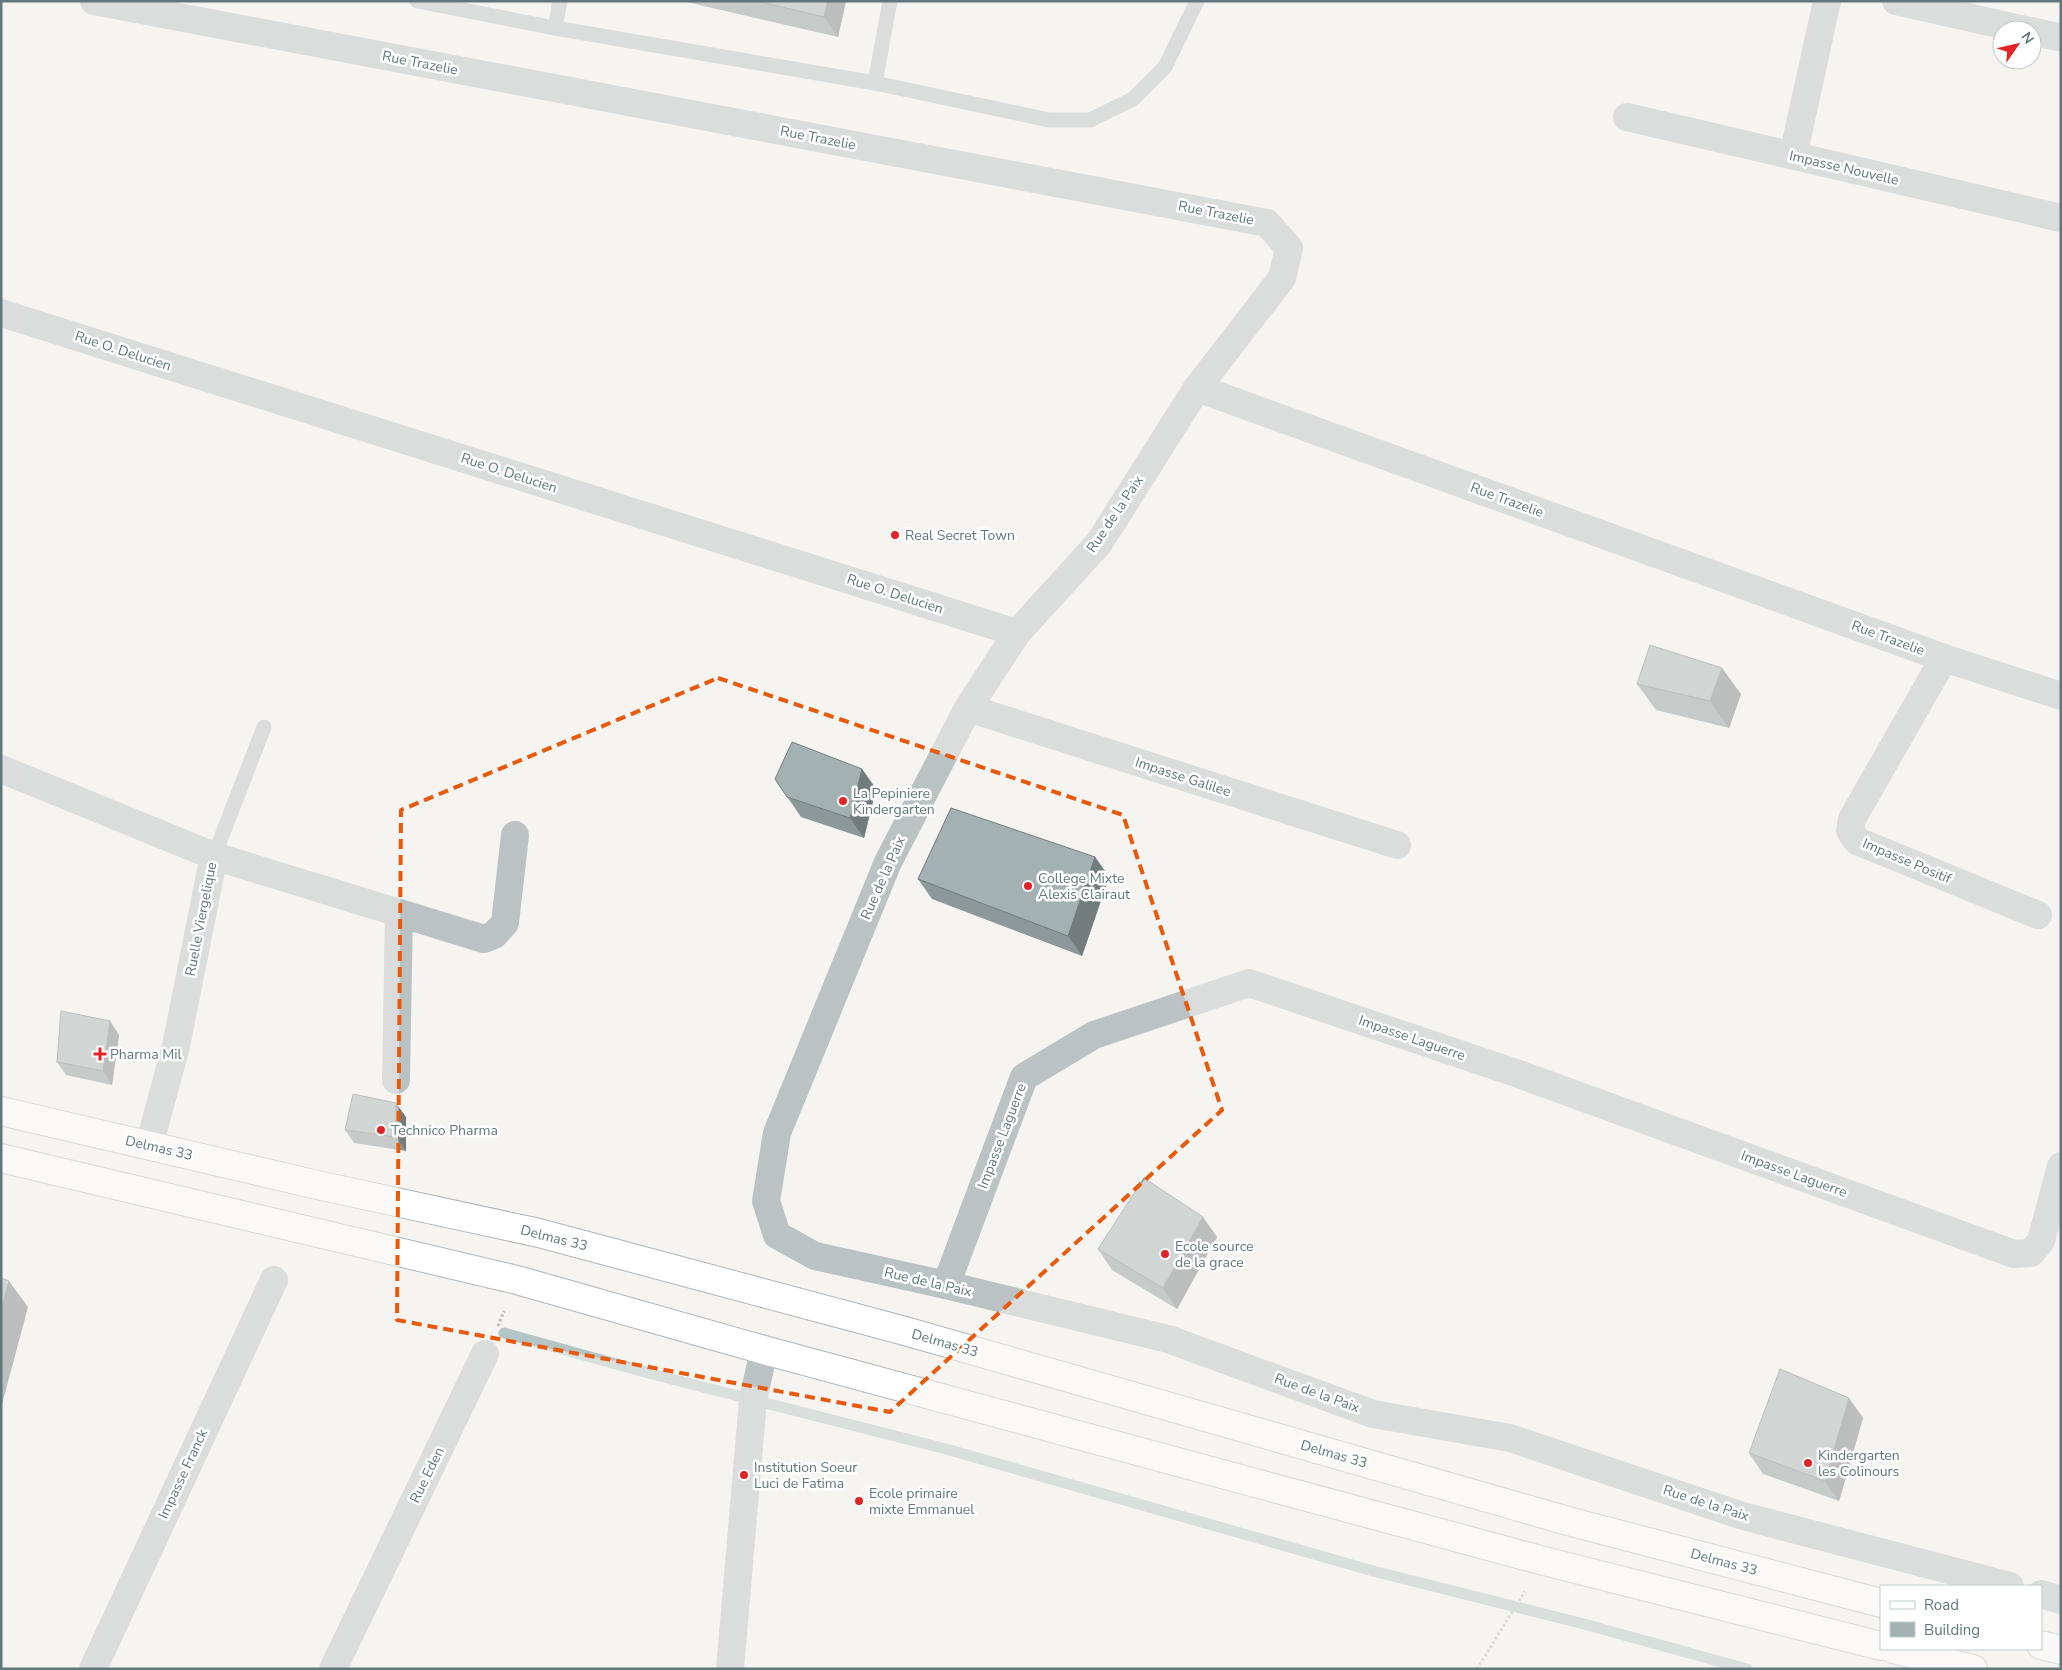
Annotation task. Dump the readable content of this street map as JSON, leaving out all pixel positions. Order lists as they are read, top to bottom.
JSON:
{
  "streets": {
    "main road": ["Delmas 33"],
    "street": [
      "Rue Trazelie",
      "Impasse Nouvelle",
      "Rue O. Delucien",
      "Rue de la Paix",
      "Impasse Galilee",
      "Impasse Positif",
      "Ruelle Viergelique",
      "Impasse Laguerre",
      "Impasse Franck",
      "Rue Eden"
    ]
  },
  "crossings": [
    ["Rue Trazelie", "Rue de la Paix"],
    ["Rue Trazelie", "Impasse Positif"],
    ["Rue O. Delucien", "Rue de la Paix"],
    ["Rue de la Paix", "Impasse Galilee"],
    ["Rue de la Paix", "Impasse Laguerre"],
    ["Ruelle Viergelique", "Delmas 33"]
  ],
  "places": {
    "other": [
      "Real Secret Town",
      "La Pepiniere Kindergarten",
      "College Mixte Alexis Clairaut",
      "Technico Pharma",
      "Ecole source de la grace",
      "Kindergarten les Colinours",
      "Institution Soeur Luci de Fatima",
      "Ecole primaire mixte Emmanuel"
    ],
    "health": ["Pharma Mil"]
  },
  "legend": ["Road", "Building"],
  "north": "top right"
}
